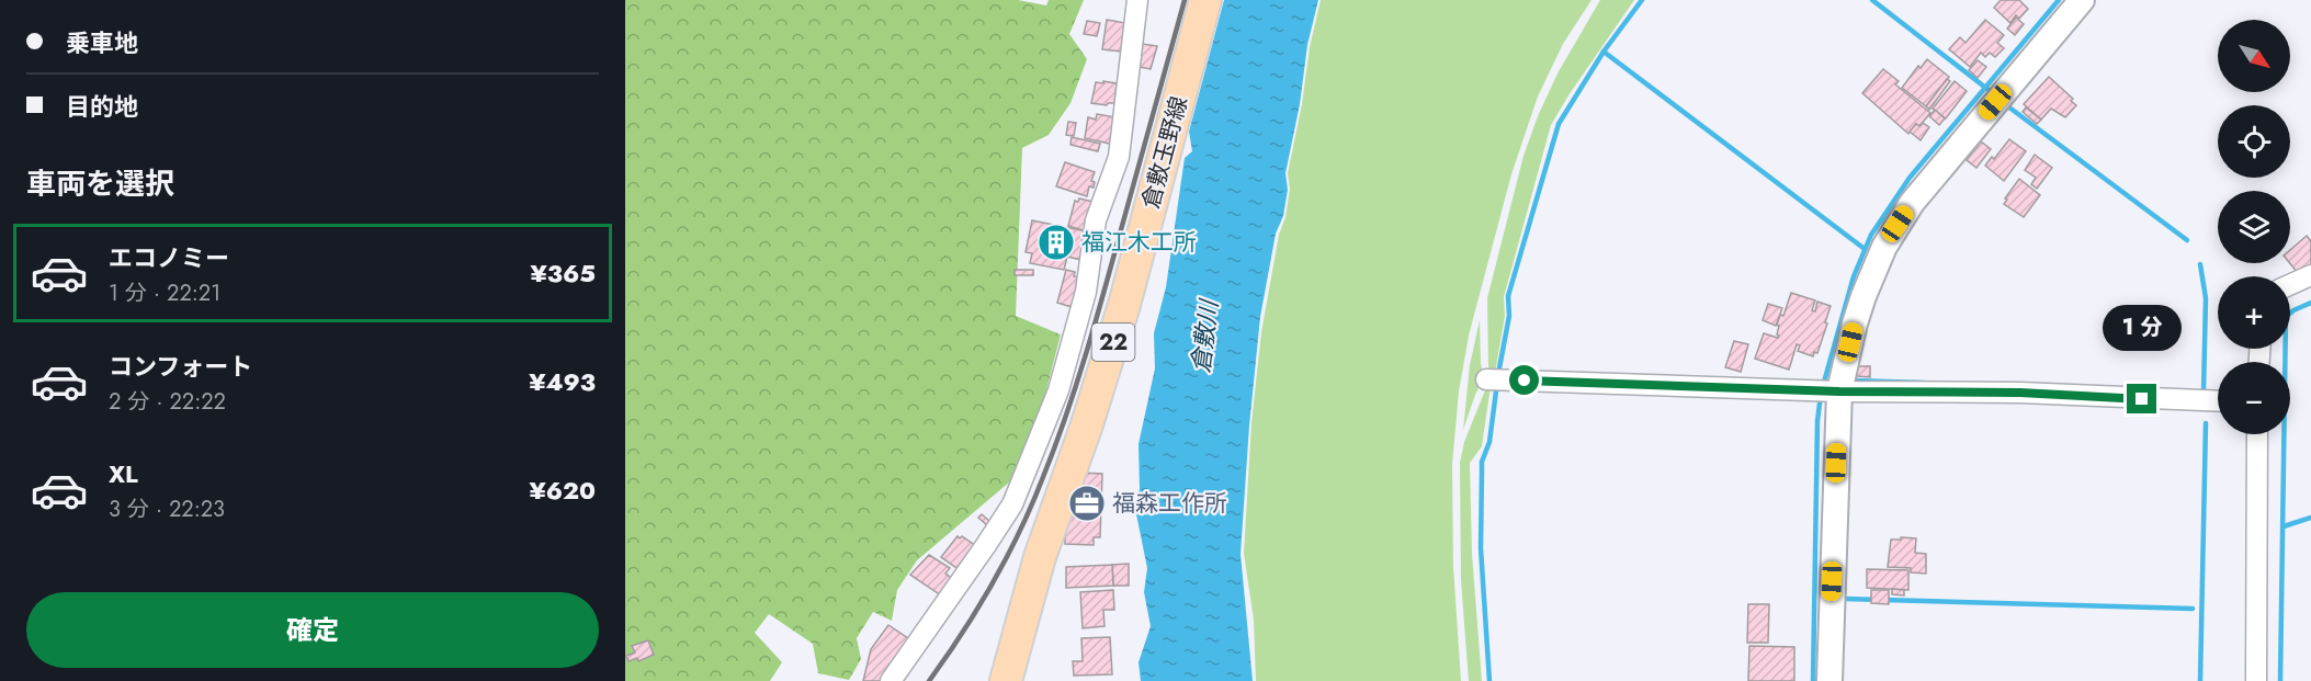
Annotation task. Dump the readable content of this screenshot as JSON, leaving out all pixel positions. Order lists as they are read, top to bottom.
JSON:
{
  "streets": {
    "main road": ["倉敷玉野線", "22"]
  },
  "water": ["倉敷川"],
  "places": {
    "building": ["福江木工所"],
    "office": ["福森工作所"]
  },
  "north": "bottom right",
  "page": {
    "banner": ["乗車地", "目的地"],
    "map_buttons": ["+", "−"],
    "heading": "車両を選択",
    "list": [
      {
        "name": "エコノミー",
        "note": "1 分 · 22:21",
        "value": "¥365"
      },
      {
        "name": "コンフォート",
        "note": "2 分 · 22:22",
        "value": "¥493"
      },
      {
        "name": "XL",
        "note": "3 分 · 22:23",
        "value": "¥620"
      }
    ],
    "bubble": "1 分",
    "buttons": "確定"
  }
}
